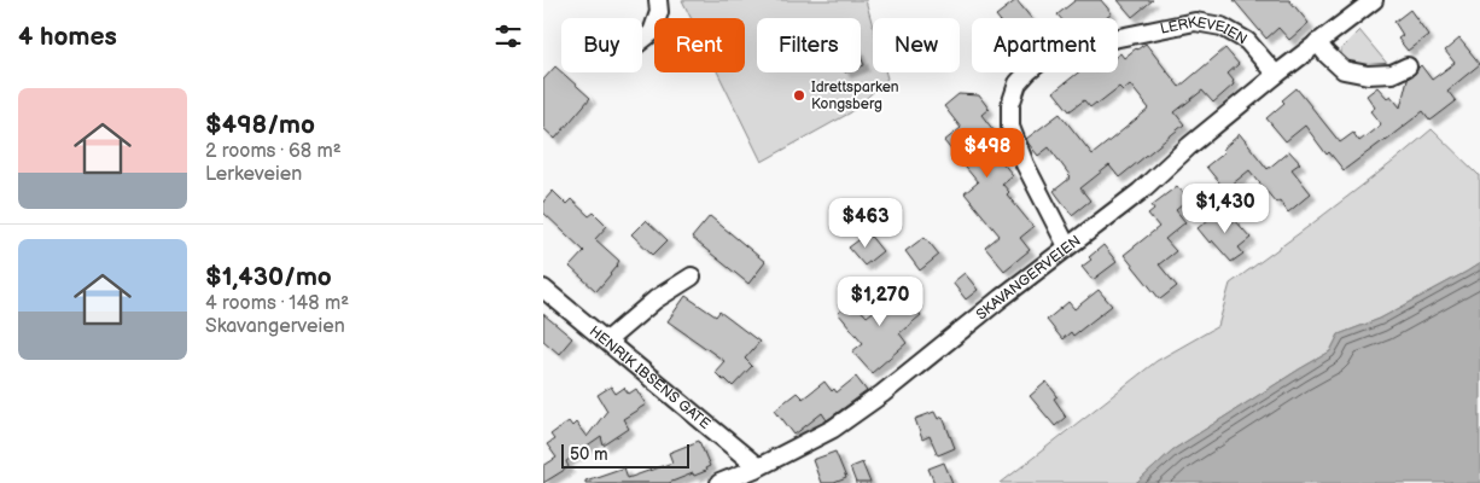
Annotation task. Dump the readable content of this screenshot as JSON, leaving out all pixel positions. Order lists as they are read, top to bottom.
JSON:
{
  "streets": {
    "street": ["LERKEVEIEN", "SKAVANGERVEIEN", "HENRIK IBSENS GATE"]
  },
  "crossings": [
    ["LERKEVEIEN", "SKAVANGERVEIEN"],
    ["SKAVANGERVEIEN", "HENRIK IBSENS GATE"]
  ],
  "places": ["Idrettsparken Kongsberg"],
  "scale_bar": "50 m",
  "page": {
    "heading": "4 homes",
    "chip": [
      "Buy",
      "Rent",
      "Filters",
      "New",
      "Apartment"
    ],
    "list": [
      {
        "name": "$498/mo",
        "note": "2 rooms · 68 m² · Lerkeveien"
      },
      {
        "name": "$1,430/mo",
        "note": "4 rooms · 148 m² · Skavangerveien"
      }
    ],
    "price": [
      "$498",
      "$1,430",
      "$463",
      "$1,270"
    ],
    "scale": "50 m"
  }
}
